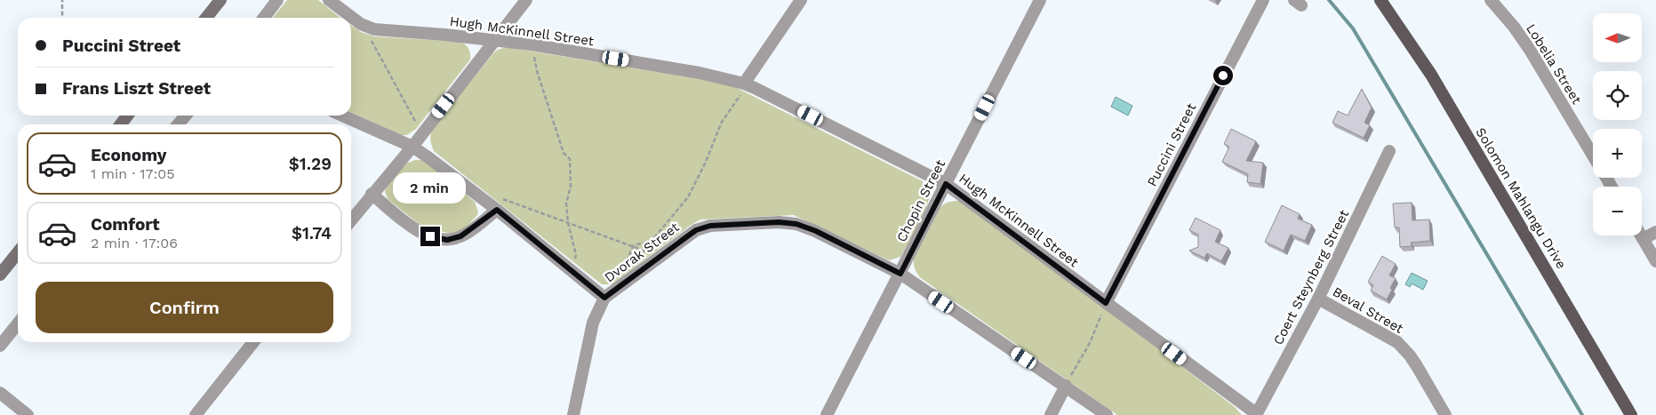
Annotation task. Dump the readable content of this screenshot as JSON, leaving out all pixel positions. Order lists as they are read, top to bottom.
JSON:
{
  "streets": {
    "main road": ["Solomon Mahlangu Drive"],
    "street": [
      "Hugh McKinnell Street",
      "Lobelia Street",
      "Puccini Street",
      "Chopin Street",
      "Dvorak Street",
      "Coert Steynberg Street",
      "Beval Street"
    ]
  },
  "crossings": [
    ["Hugh McKinnell Street", "Puccini Street"],
    ["Hugh McKinnell Street", "Chopin Street"],
    ["Hugh McKinnell Street", "Coert Steynberg Street"],
    ["Chopin Street", "Dvorak Street"],
    ["Coert Steynberg Street", "Beval Street"]
  ],
  "north": "left",
  "page": {
    "map_buttons": ["+", "−"],
    "banner": ["Puccini Street", "Frans Liszt Street"],
    "list": [
      {
        "name": "Economy",
        "note": "1 min · 17:05",
        "value": "$1.29"
      },
      {
        "name": "Comfort",
        "note": "2 min · 17:06",
        "value": "$1.74"
      }
    ],
    "bubble": "2 min",
    "buttons": "Confirm"
  }
}
